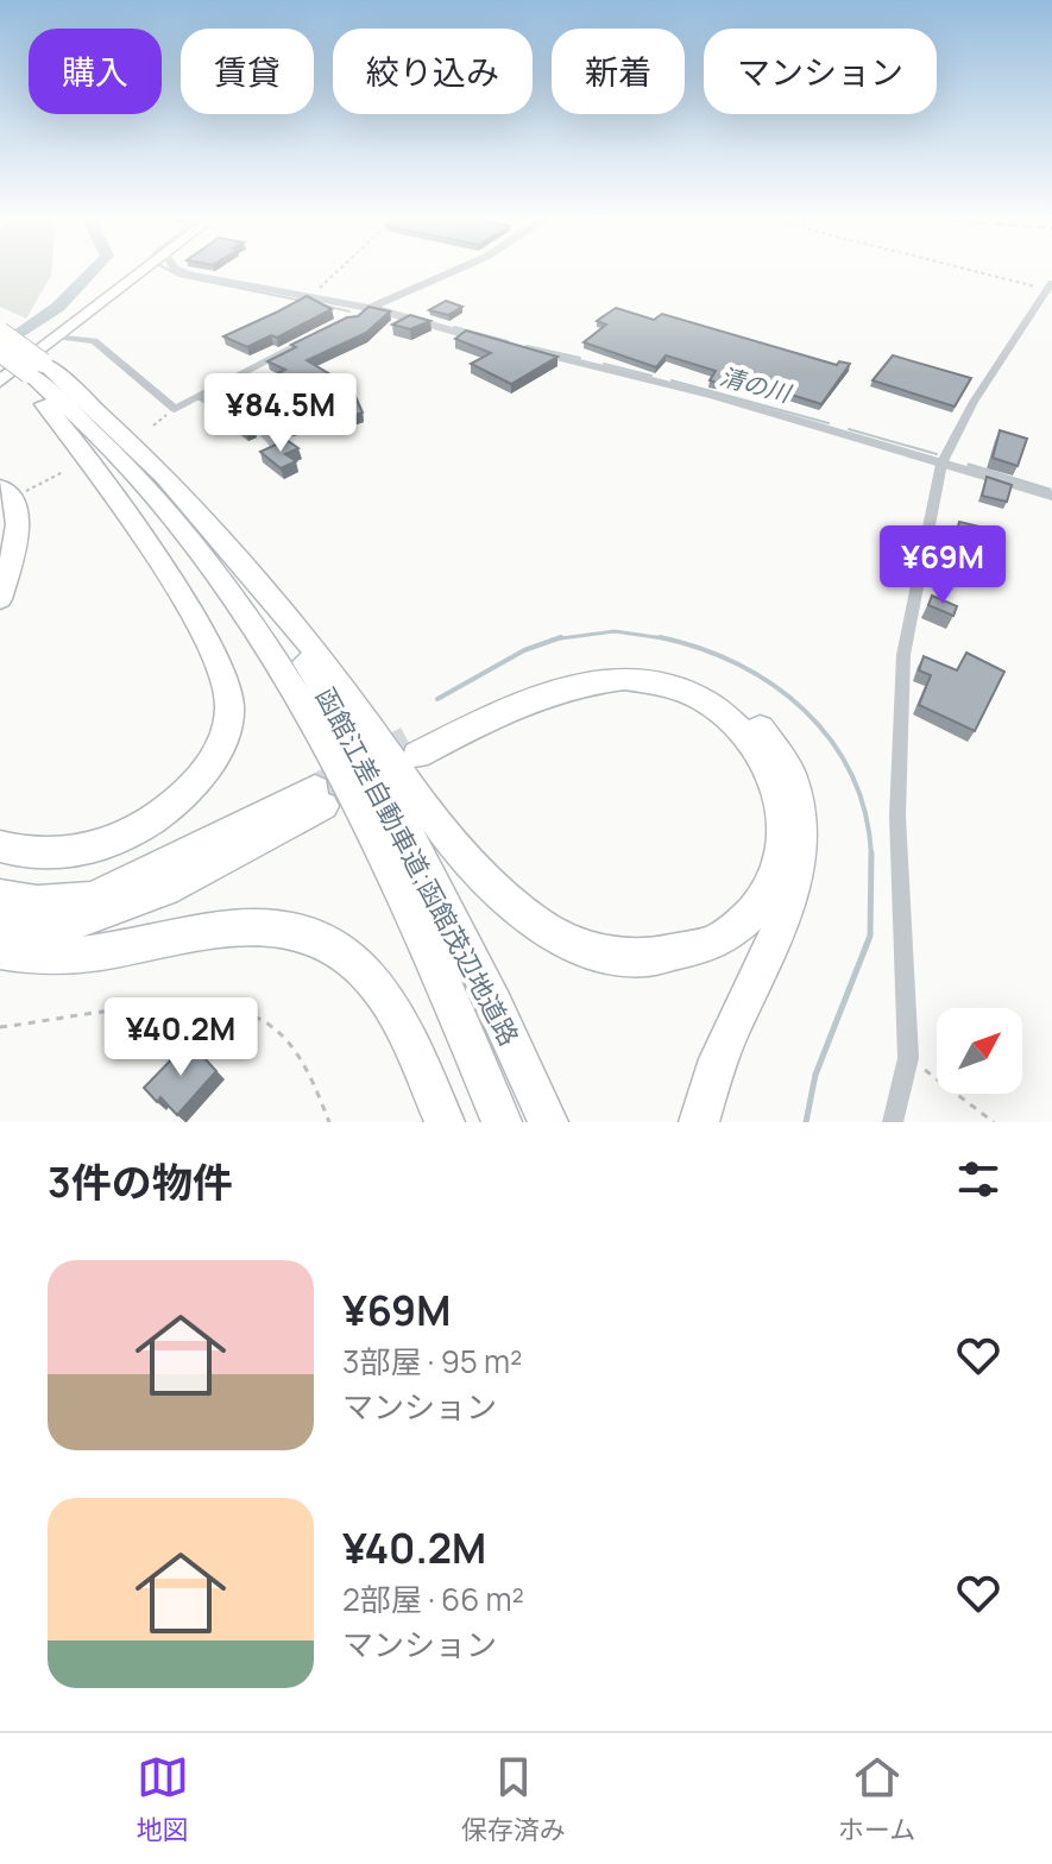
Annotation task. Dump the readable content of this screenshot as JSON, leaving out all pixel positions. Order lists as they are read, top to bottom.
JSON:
{
  "streets": {
    "highway": ["函館江差自動車道;函館茂辺地道路"]
  },
  "water": ["清の川"],
  "north": "top right",
  "page": {
    "chip": [
      "購入",
      "賃貸",
      "絞り込み",
      "新着",
      "マンション"
    ],
    "price": ["¥84.5M", "¥69M", "¥40.2M"],
    "heading": "3件の物件",
    "list": [
      {
        "name": "¥69M",
        "note": "3部屋 · 95 m² · マンション"
      },
      {
        "name": "¥40.2M",
        "note": "2部屋 · 66 m² · マンション"
      }
    ],
    "tabs": ["地図", "保存済み", "ホーム"]
  }
}
